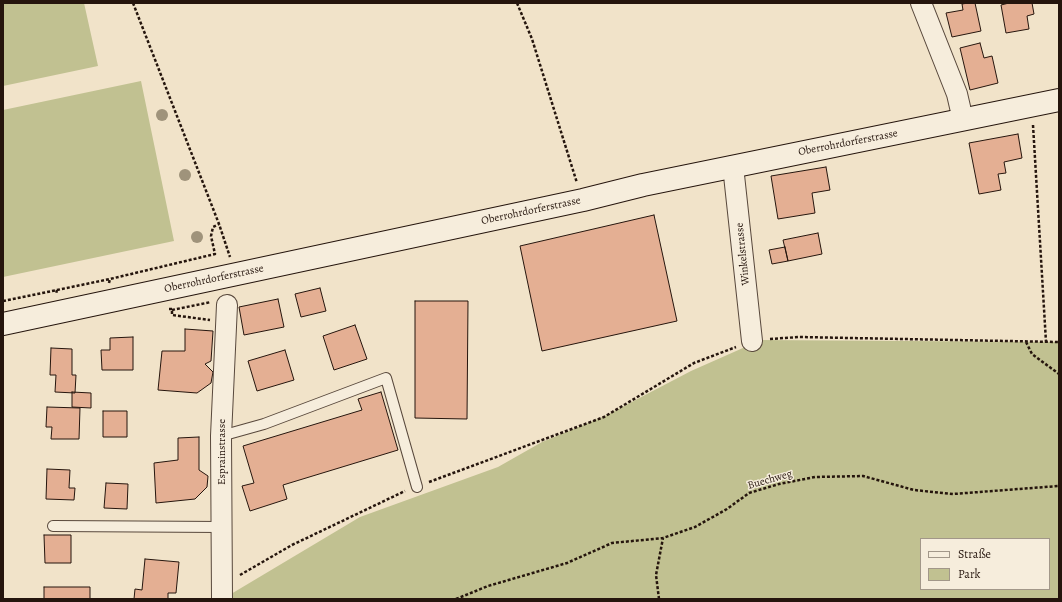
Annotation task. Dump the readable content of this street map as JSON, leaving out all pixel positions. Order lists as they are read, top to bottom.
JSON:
{
  "streets": {
    "main road": ["Oberrohrdorferstrasse"],
    "street": ["Winkelstrasse", "Esprainstrasse"],
    "path": ["Buechweg"]
  },
  "crossings": [
    ["Oberrohrdorferstrasse", "Winkelstrasse"]
  ],
  "legend": ["Straße", "Park"]
}
